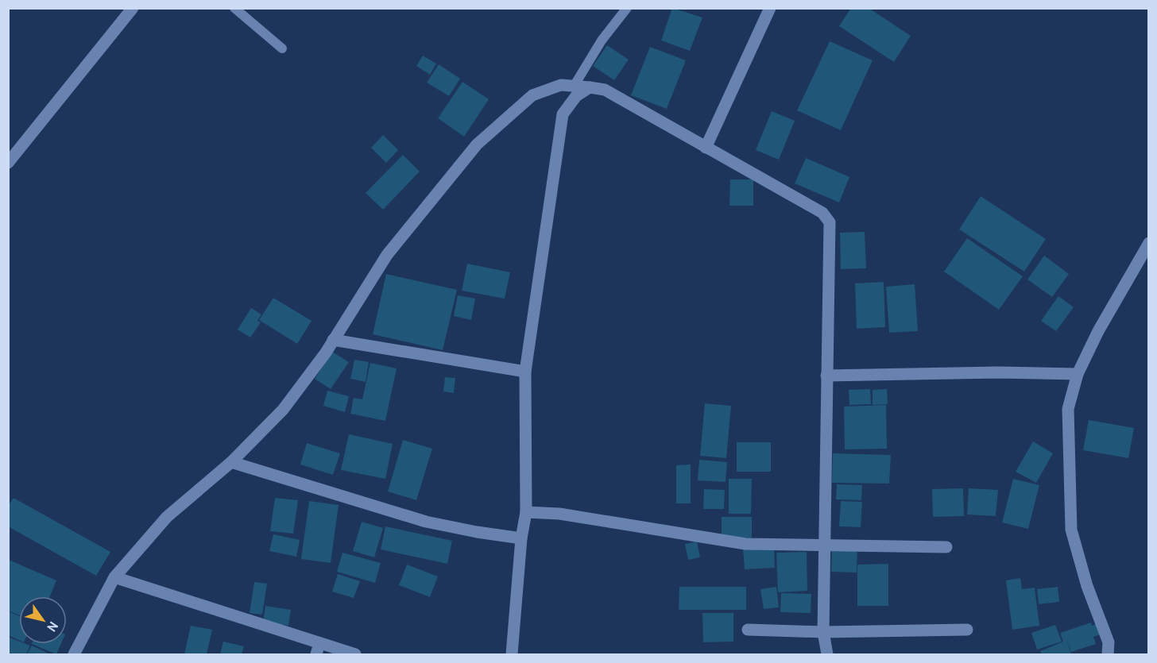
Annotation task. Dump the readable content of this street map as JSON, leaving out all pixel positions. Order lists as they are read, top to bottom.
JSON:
{
  "north": "bottom right"
}
